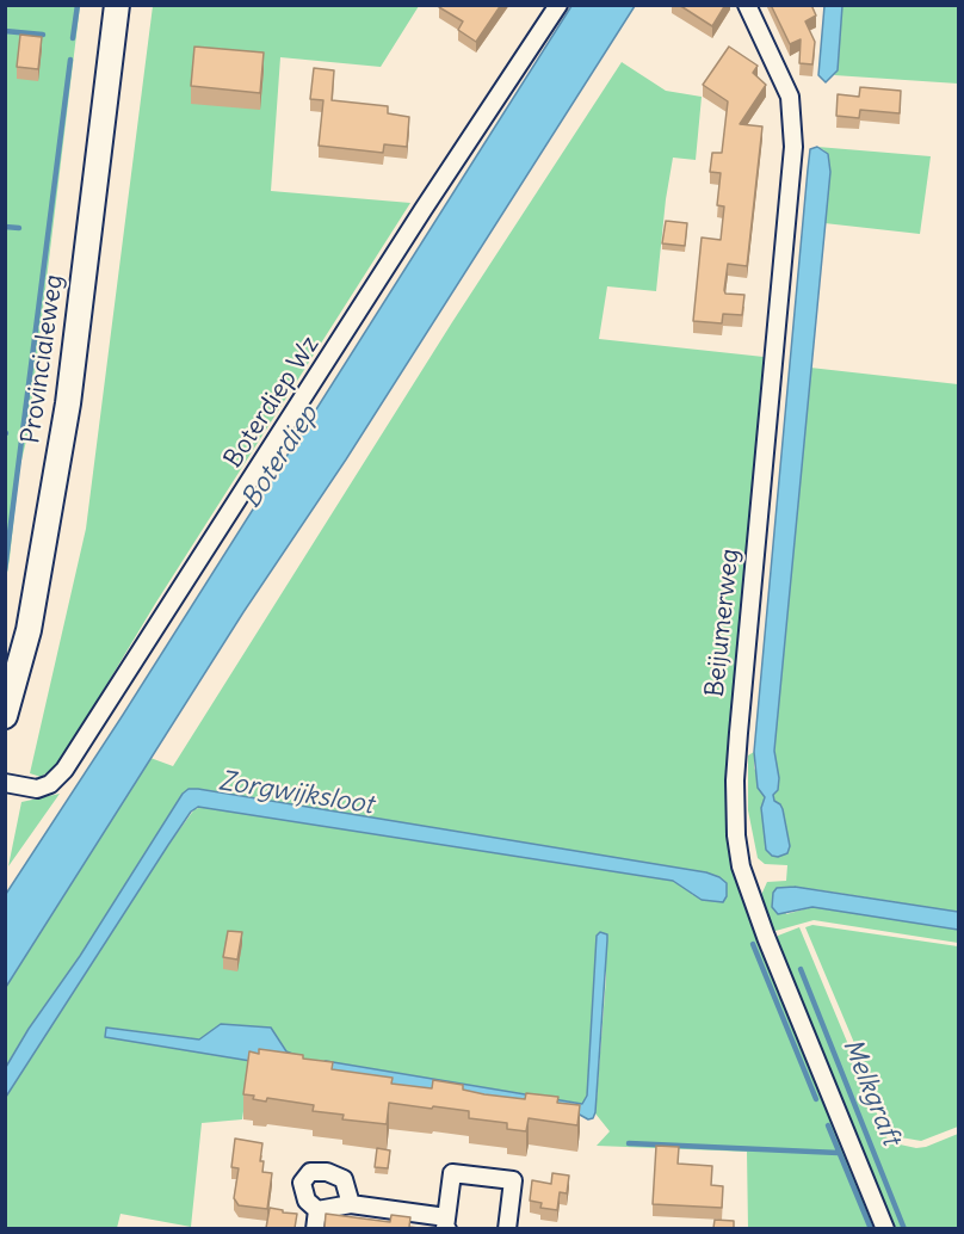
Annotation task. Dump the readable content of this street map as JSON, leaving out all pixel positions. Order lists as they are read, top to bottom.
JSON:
{
  "streets": {
    "main road": ["Provincialeweg"],
    "street": ["Boterdiep Wz", "Beijumerweg"]
  },
  "water": ["Boterdiep", "Zorgwijksloot", "Melkgraft"]
}
